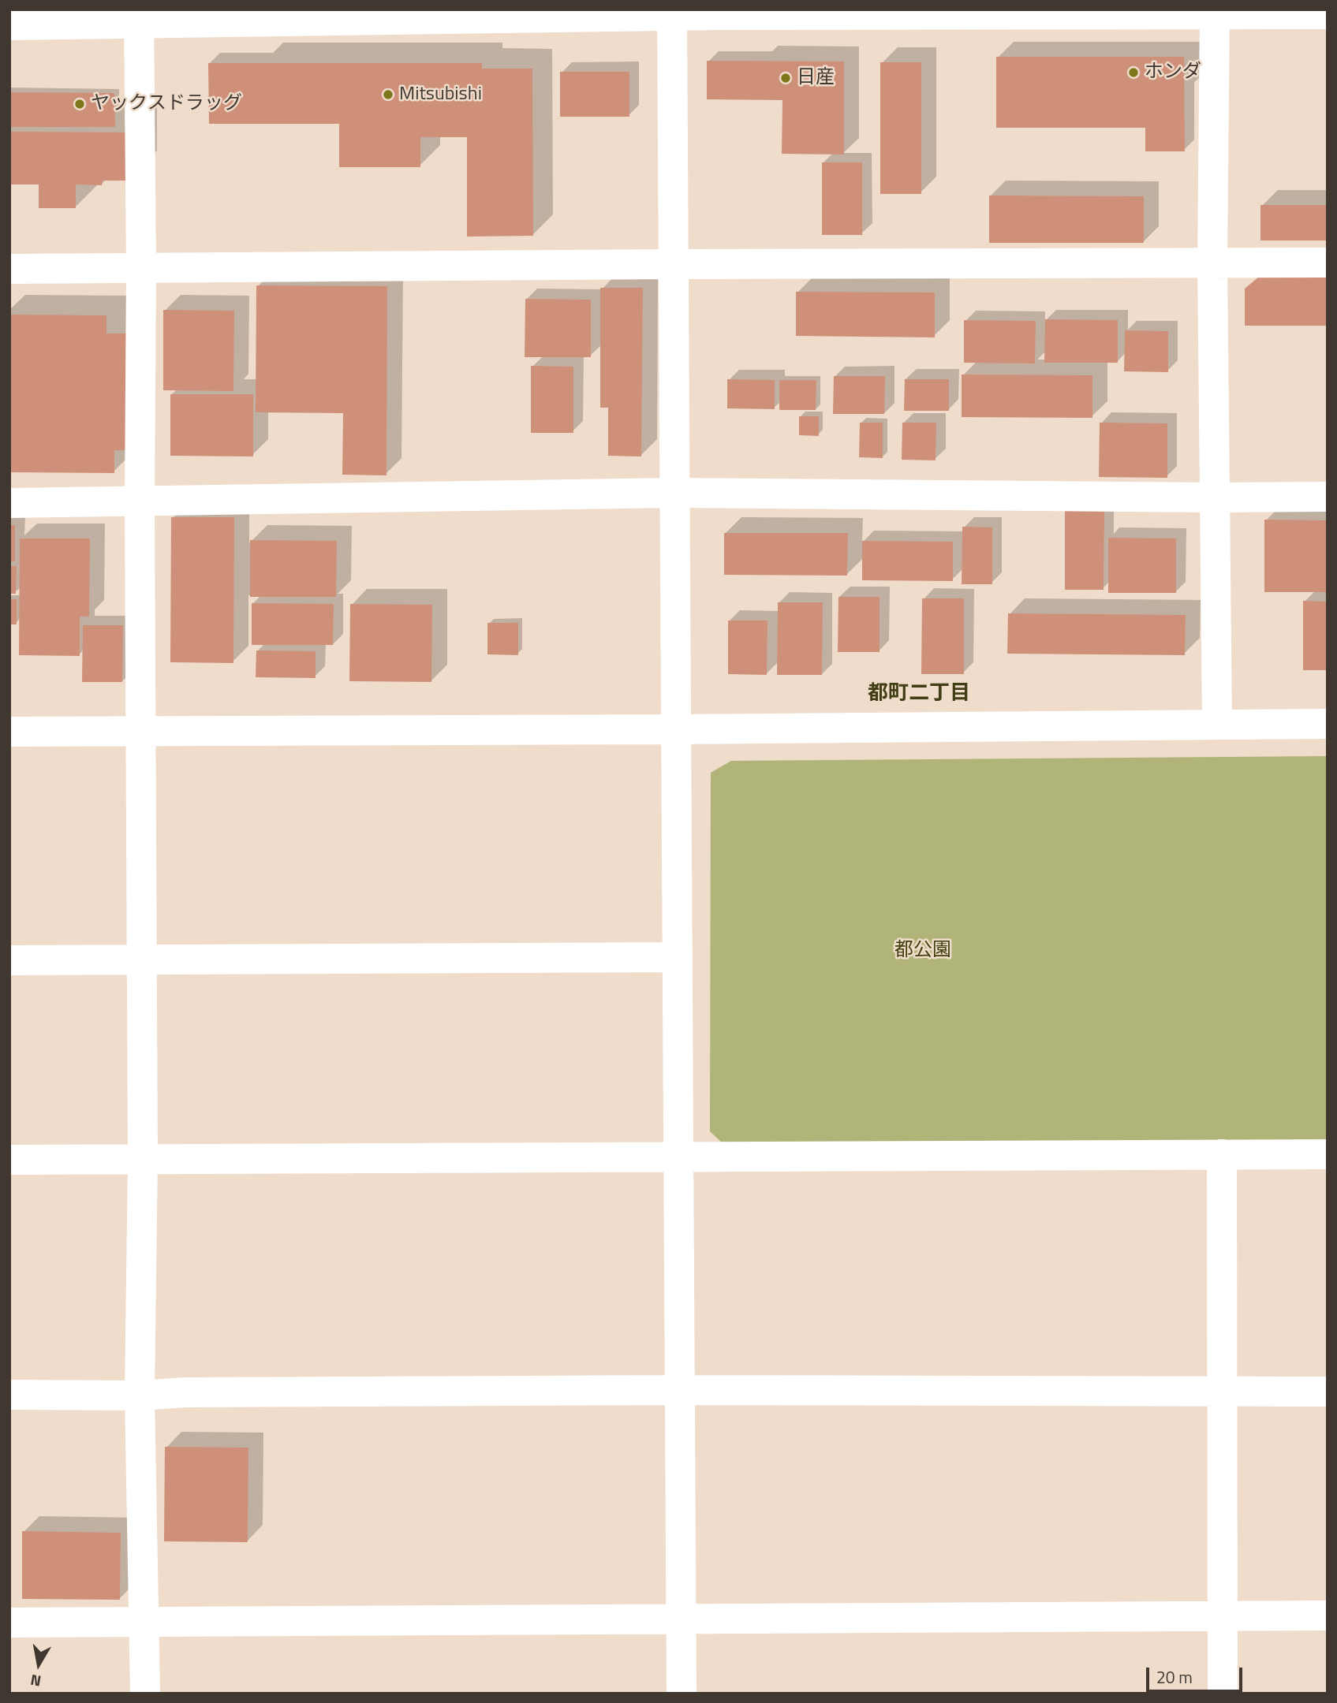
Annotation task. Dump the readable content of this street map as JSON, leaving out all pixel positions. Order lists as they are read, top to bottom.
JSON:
{
  "districts": ["都町二丁目"],
  "parks": ["都公園"],
  "places": [
    "ホンダ",
    "日産",
    "Mitsubishi",
    "ヤックスドラッグ"
  ],
  "scale_bar": "20 m",
  "north": "bottom"
}
